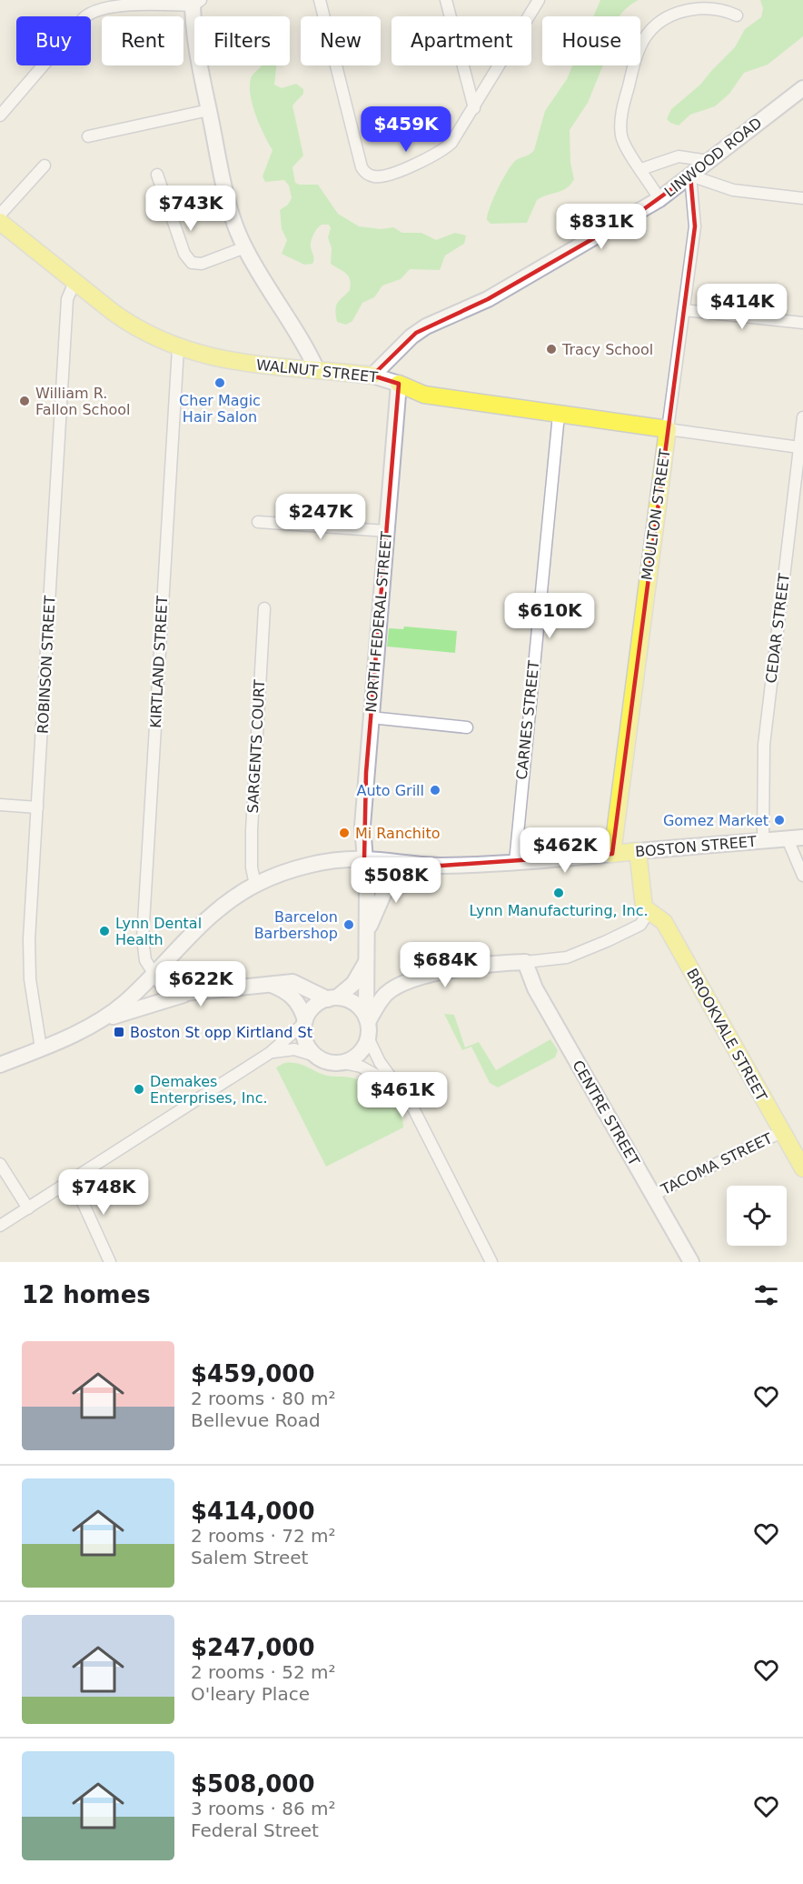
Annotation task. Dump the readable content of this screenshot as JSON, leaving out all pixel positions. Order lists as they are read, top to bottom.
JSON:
{
  "streets": {
    "main road": [
      "LINWOOD ROAD",
      "WALNUT STREET",
      "MOULTON STREET",
      "NORTH FEDERAL STREET",
      "BOSTON STREET",
      "BROOKVALE STREET",
      "CENTRE STREET"
    ],
    "street": [
      "CEDAR STREET",
      "KIRTLAND STREET",
      "ROBINSON STREET",
      "CARNES STREET",
      "SARGENTS COURT",
      "TACOMA STREET"
    ]
  },
  "crossings": [
    ["LINWOOD ROAD", "WALNUT STREET"],
    ["LINWOOD ROAD", "MOULTON STREET"],
    ["WALNUT STREET", "MOULTON STREET"],
    ["WALNUT STREET", "NORTH FEDERAL STREET"],
    ["WALNUT STREET", "CEDAR STREET"],
    ["WALNUT STREET", "KIRTLAND STREET"],
    ["WALNUT STREET", "ROBINSON STREET"],
    ["WALNUT STREET", "CARNES STREET"],
    ["MOULTON STREET", "BOSTON STREET"],
    ["NORTH FEDERAL STREET", "BOSTON STREET"],
    ["CEDAR STREET", "BOSTON STREET"],
    ["KIRTLAND STREET", "BOSTON STREET"],
    ["ROBINSON STREET", "BOSTON STREET"],
    ["CARNES STREET", "BOSTON STREET"],
    ["SARGENTS COURT", "BOSTON STREET"],
    ["BROOKVALE STREET", "TACOMA STREET"],
    ["CENTRE STREET", "TACOMA STREET"]
  ],
  "places": {
    "other": [
      "Tracy School",
      "Cher Magic Hair Salon",
      "William R. Fallon School",
      "Auto Grill",
      "Gomez Market",
      "Mi Ranchito",
      "Lynn Manufacturing, Inc.",
      "Barcelon Barbershop",
      "Lynn Dental Health",
      "Demakes Enterprises, Inc."
    ],
    "transit": ["Boston St opp Kirtland St"]
  },
  "page": {
    "chip": [
      "Buy",
      "Rent",
      "Filters",
      "New",
      "Apartment",
      "House"
    ],
    "price": [
      "$459K",
      "$743K",
      "$831K",
      "$414K",
      "$247K",
      "$610K",
      "$462K",
      "$508K",
      "$684K",
      "$622K",
      "$461K",
      "$748K"
    ],
    "heading": "12 homes",
    "list": [
      {
        "name": "$459,000",
        "note": "2 rooms · 80 m² · Bellevue Road"
      },
      {
        "name": "$414,000",
        "note": "2 rooms · 72 m² · Salem Street"
      },
      {
        "name": "$247,000",
        "note": "2 rooms · 52 m² · O'leary Place"
      },
      {
        "name": "$508,000",
        "note": "3 rooms · 86 m² · Federal Street"
      }
    ]
  }
}
